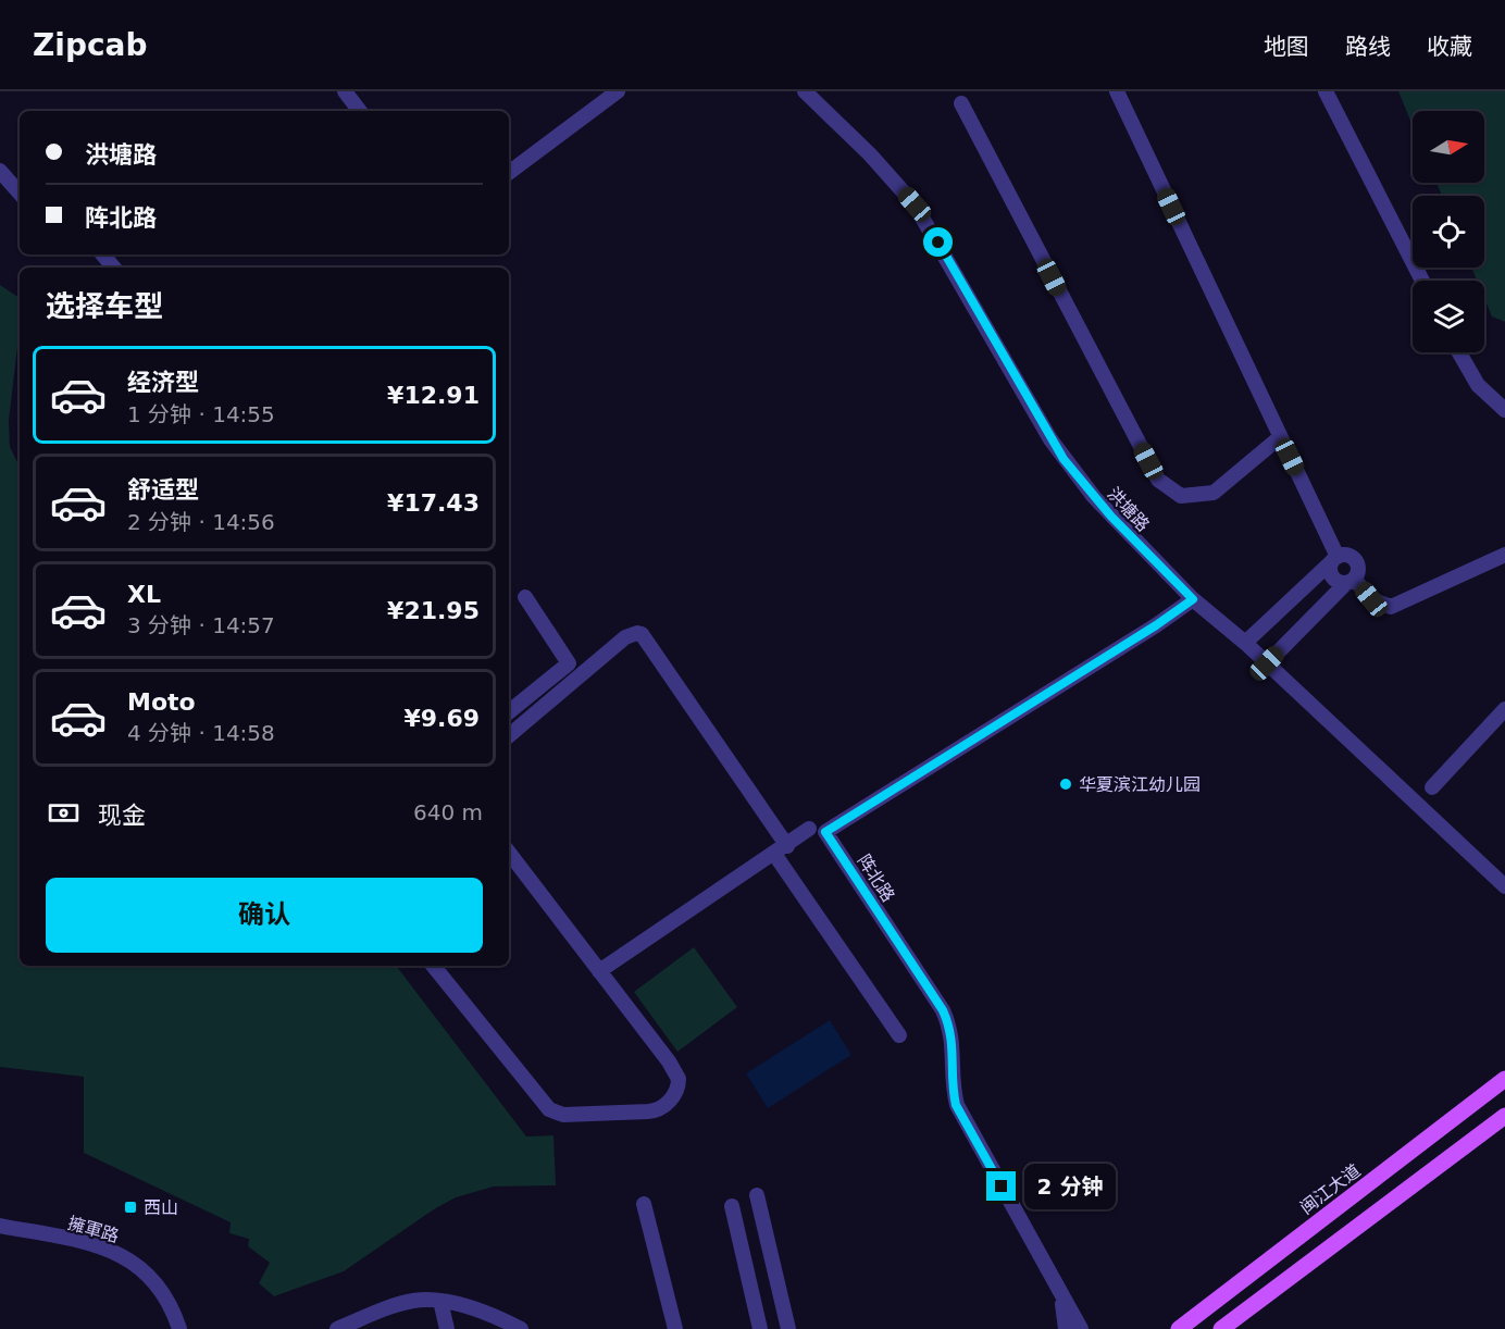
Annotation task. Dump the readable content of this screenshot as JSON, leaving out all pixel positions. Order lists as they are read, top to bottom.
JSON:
{
  "streets": {
    "main road": ["闽江大道"],
    "street": ["洪塘路", "阵北路", "擁軍路"]
  },
  "crossings": [
    ["洪塘路", "阵北路"]
  ],
  "places": {
    "other": ["华夏滨江幼儿园"],
    "transit": ["西山"]
  },
  "north": "right",
  "page": {
    "header": "Zipcab",
    "nav": ["地图", "路线", "收藏"],
    "banner": ["洪塘路", "阵北路"],
    "heading": "选择车型",
    "list": [
      {
        "name": "经济型",
        "note": "1 分钟 · 14:55",
        "value": "¥12.91"
      },
      {
        "name": "舒适型",
        "note": "2 分钟 · 14:56",
        "value": "¥17.43"
      },
      {
        "name": "XL",
        "note": "3 分钟 · 14:57",
        "value": "¥21.95"
      },
      {
        "name": "Moto",
        "note": "4 分钟 · 14:58",
        "value": "¥9.69"
      }
    ],
    "pay": ["现金", "640 m"],
    "buttons": "确认",
    "bubble": "2 分钟"
  }
}
